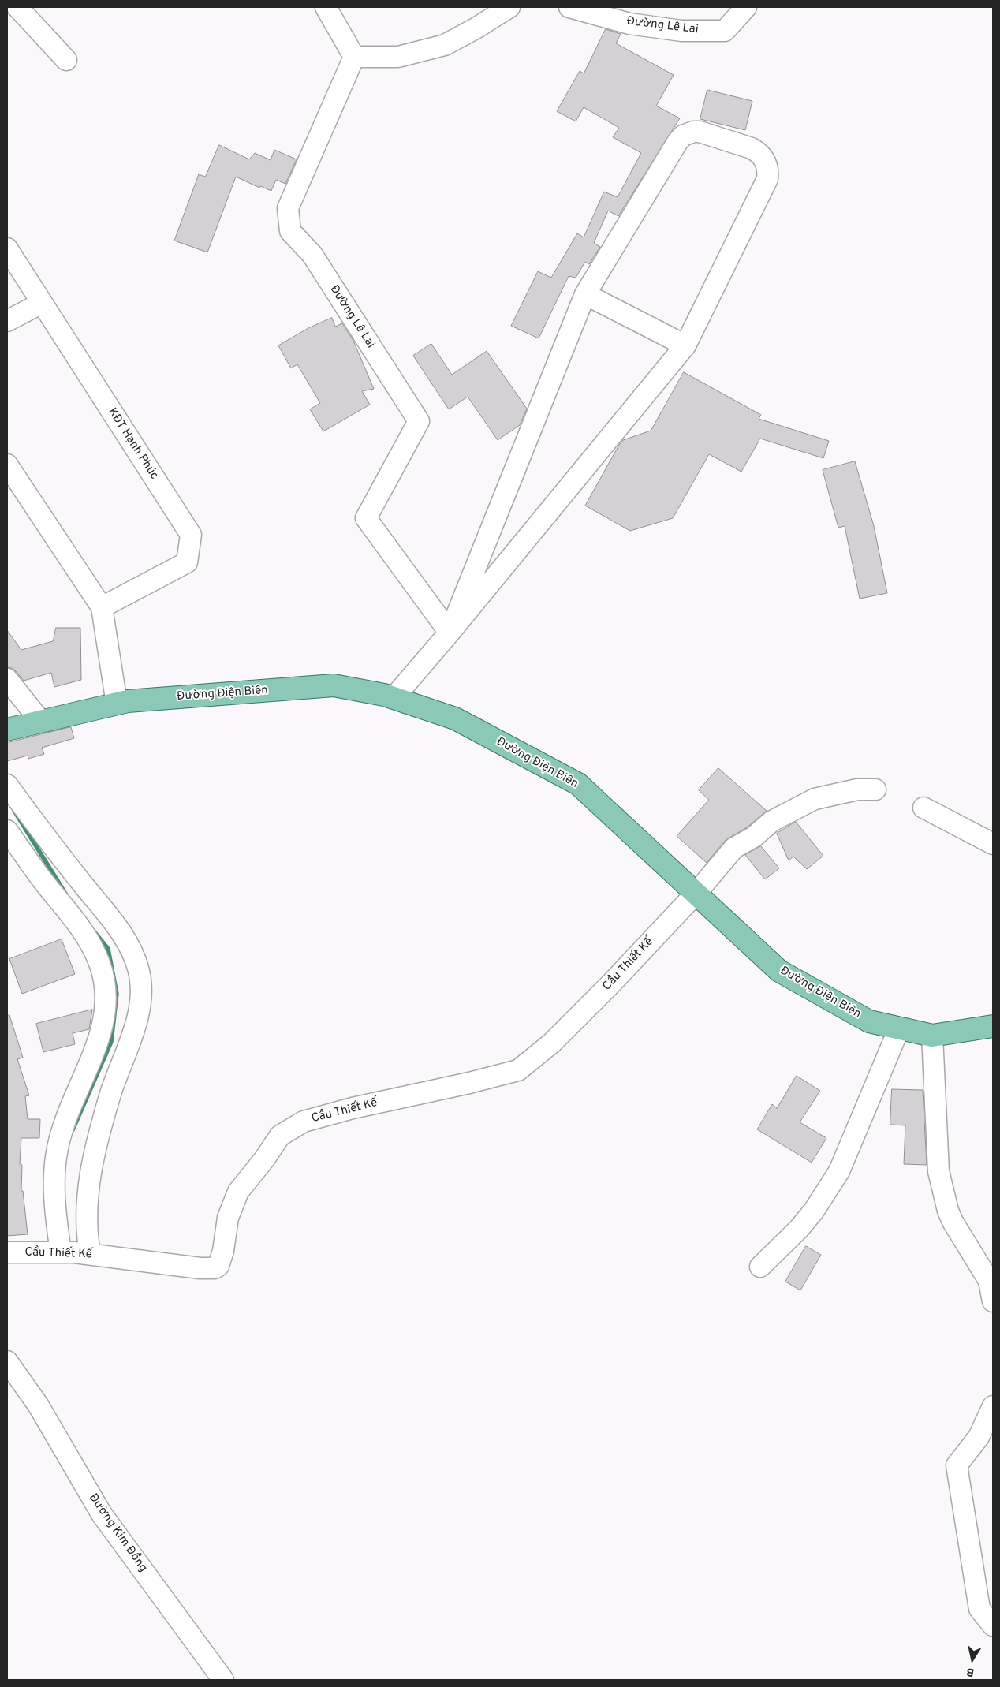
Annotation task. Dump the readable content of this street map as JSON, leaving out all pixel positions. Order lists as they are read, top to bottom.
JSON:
{
  "streets": {
    "main road": ["Đường Điện Biên"],
    "street": [
      "Đường Lê Lai",
      "KĐT Hạnh Phúc",
      "Cầu Thiết Kế",
      "Đường Kim Đồng"
    ]
  },
  "crossings": [
    ["Đường Điện Biên", "Cầu Thiết Kế"]
  ],
  "north": "bottom"
}
